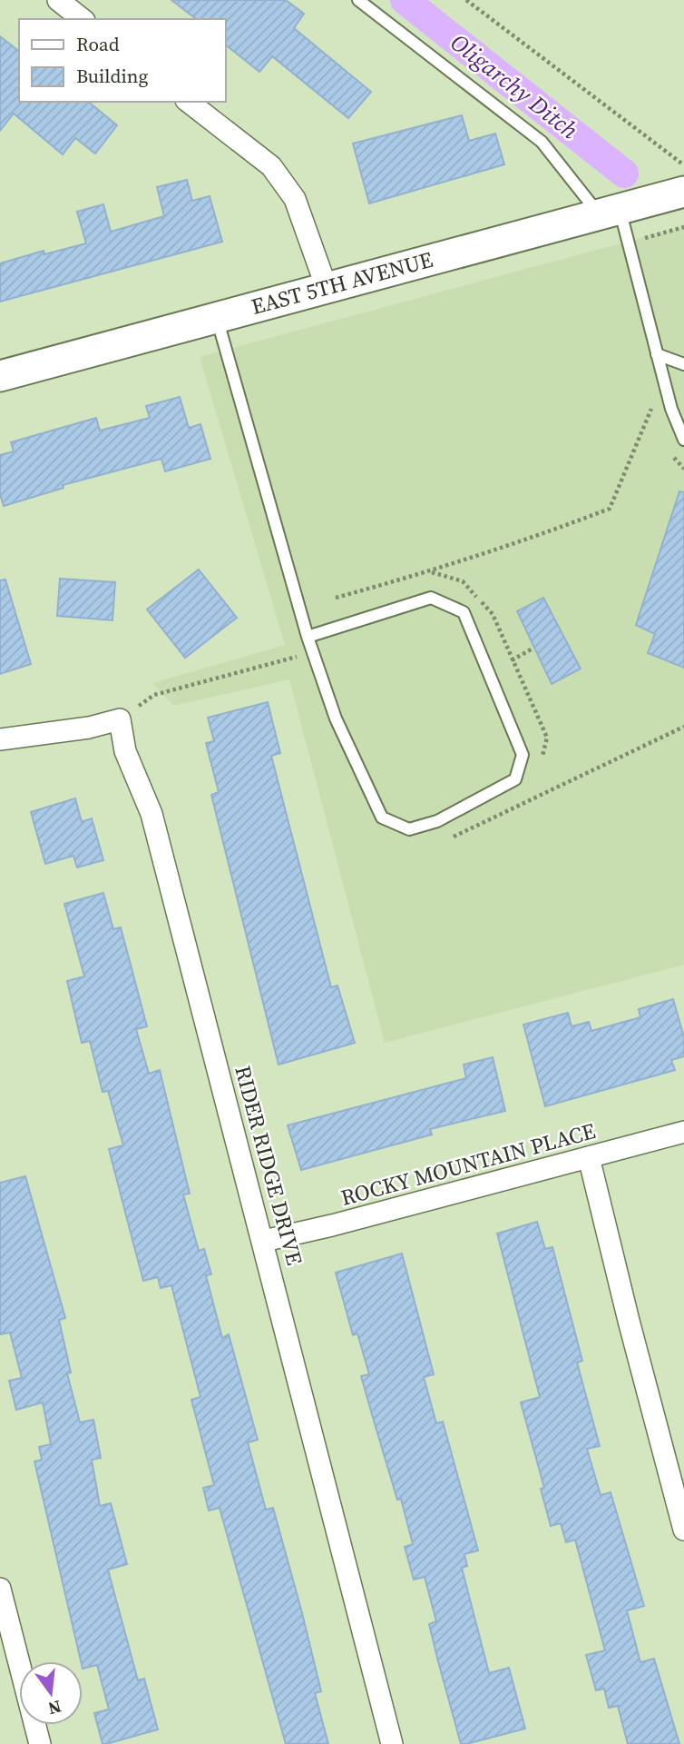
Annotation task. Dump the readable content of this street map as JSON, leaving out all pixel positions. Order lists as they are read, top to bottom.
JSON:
{
  "streets": {
    "street": ["EAST 5TH AVENUE", "ROCKY MOUNTAIN PLACE", "RIDER RIDGE DRIVE"]
  },
  "crossings": [
    ["ROCKY MOUNTAIN PLACE", "RIDER RIDGE DRIVE"]
  ],
  "water": ["Oligarchy Ditch"],
  "legend": ["Road", "Building"],
  "north": "bottom"
}
